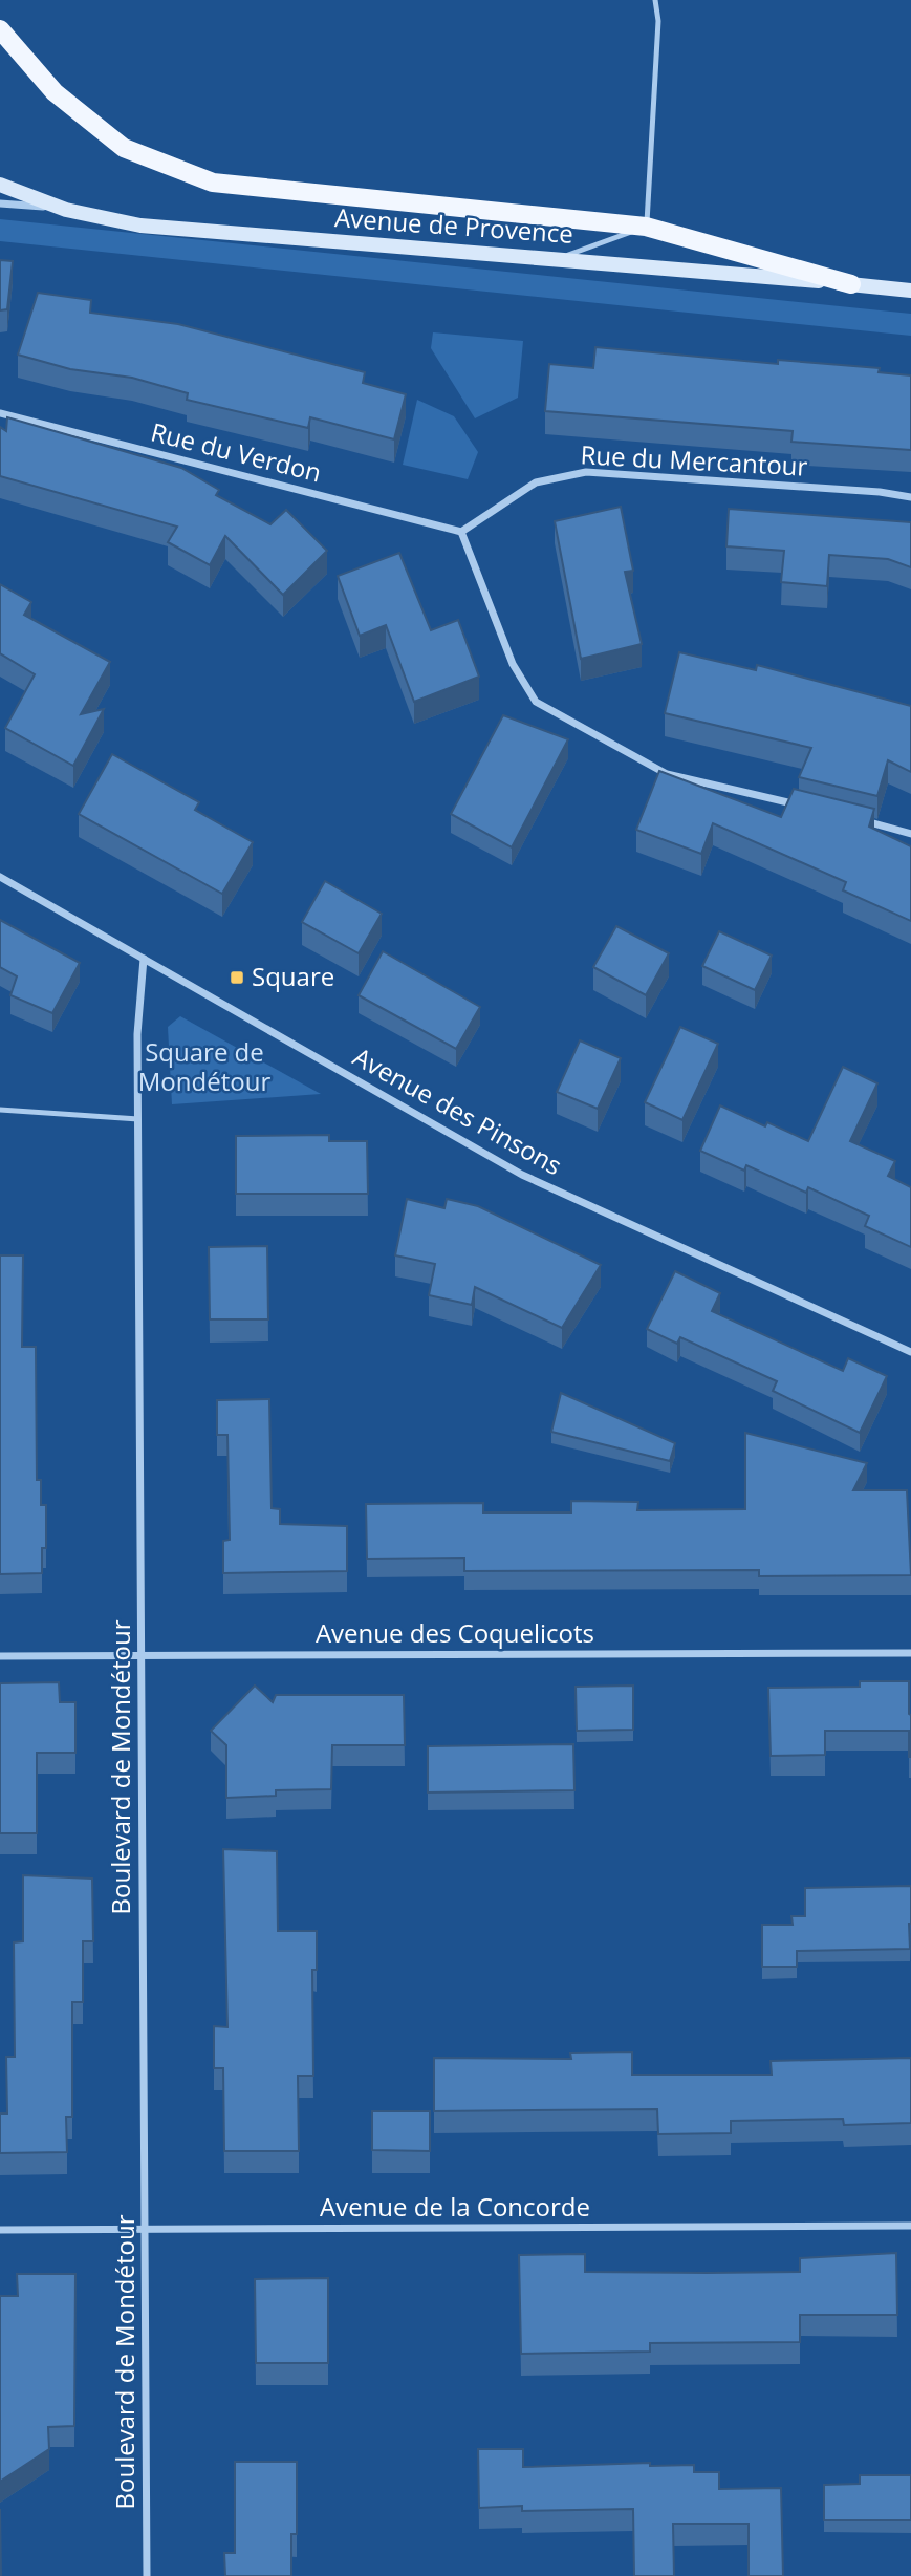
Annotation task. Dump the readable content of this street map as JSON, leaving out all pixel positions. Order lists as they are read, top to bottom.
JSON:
{
  "streets": {
    "street": [
      "Avenue de Provence",
      "Rue du Verdon",
      "Rue du Mercantour",
      "Avenue des Pinsons",
      "Avenue des Coquelicots",
      "Boulevard de Mondétour",
      "Avenue de la Concorde"
    ]
  },
  "crossings": [
    ["Rue du Verdon", "Rue du Mercantour"],
    ["Avenue des Pinsons", "Boulevard de Mondétour"],
    ["Avenue des Coquelicots", "Boulevard de Mondétour"],
    ["Boulevard de Mondétour", "Avenue de la Concorde"]
  ],
  "parks": ["Square de Mondétour"],
  "places": {
    "transit": ["Square"]
  }
}
